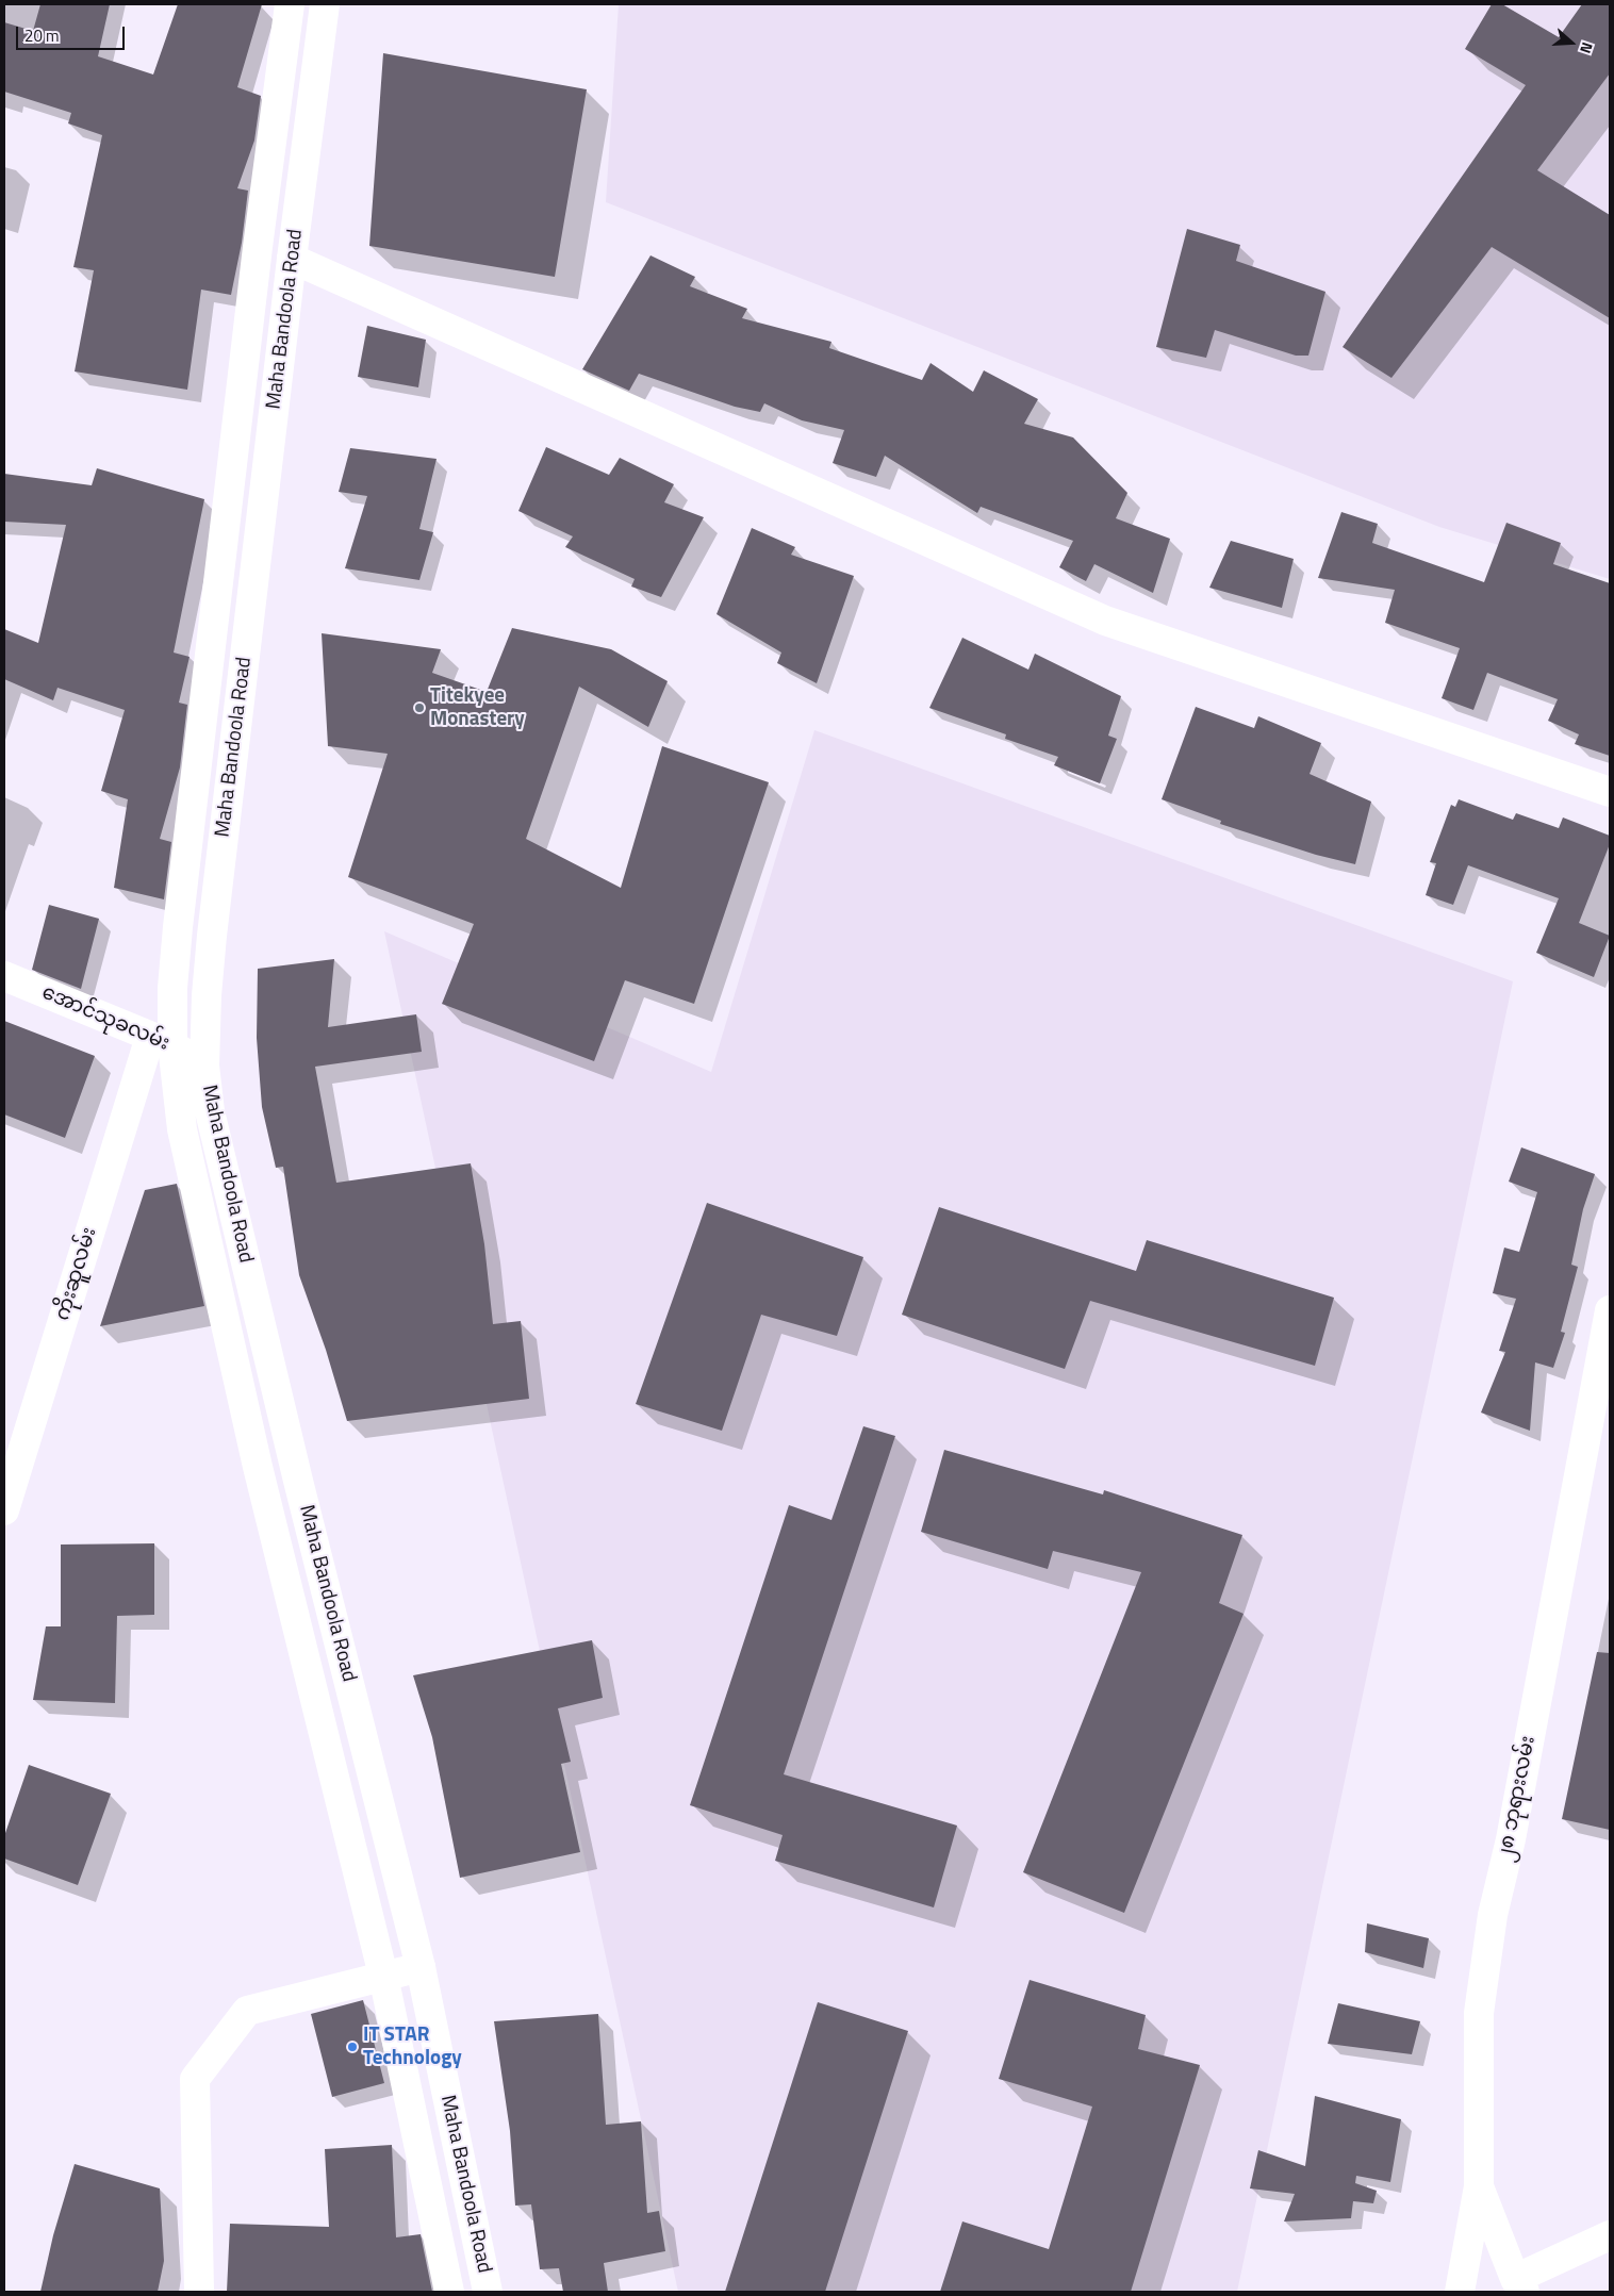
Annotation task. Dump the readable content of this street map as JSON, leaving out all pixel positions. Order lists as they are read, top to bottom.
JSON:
{
  "streets": {
    "main road": [
      "Maha Bandoola Road",
      "အောင်သုခလမ်း",
      "ကိုးဆူလမ်း",
      "၂၈ ဘုရားလမ်း"
    ]
  },
  "crossings": [
    ["Maha Bandoola Road", "အောင်သုခလမ်း"],
    ["Maha Bandoola Road", "ကိုးဆူလမ်း"],
    ["အောင်သုခလမ်း", "ကိုးဆူလမ်း"]
  ],
  "places": ["Titekyee Monastery", "IT STAR Technology"],
  "scale_bar": "20 m",
  "north": "right"
}
